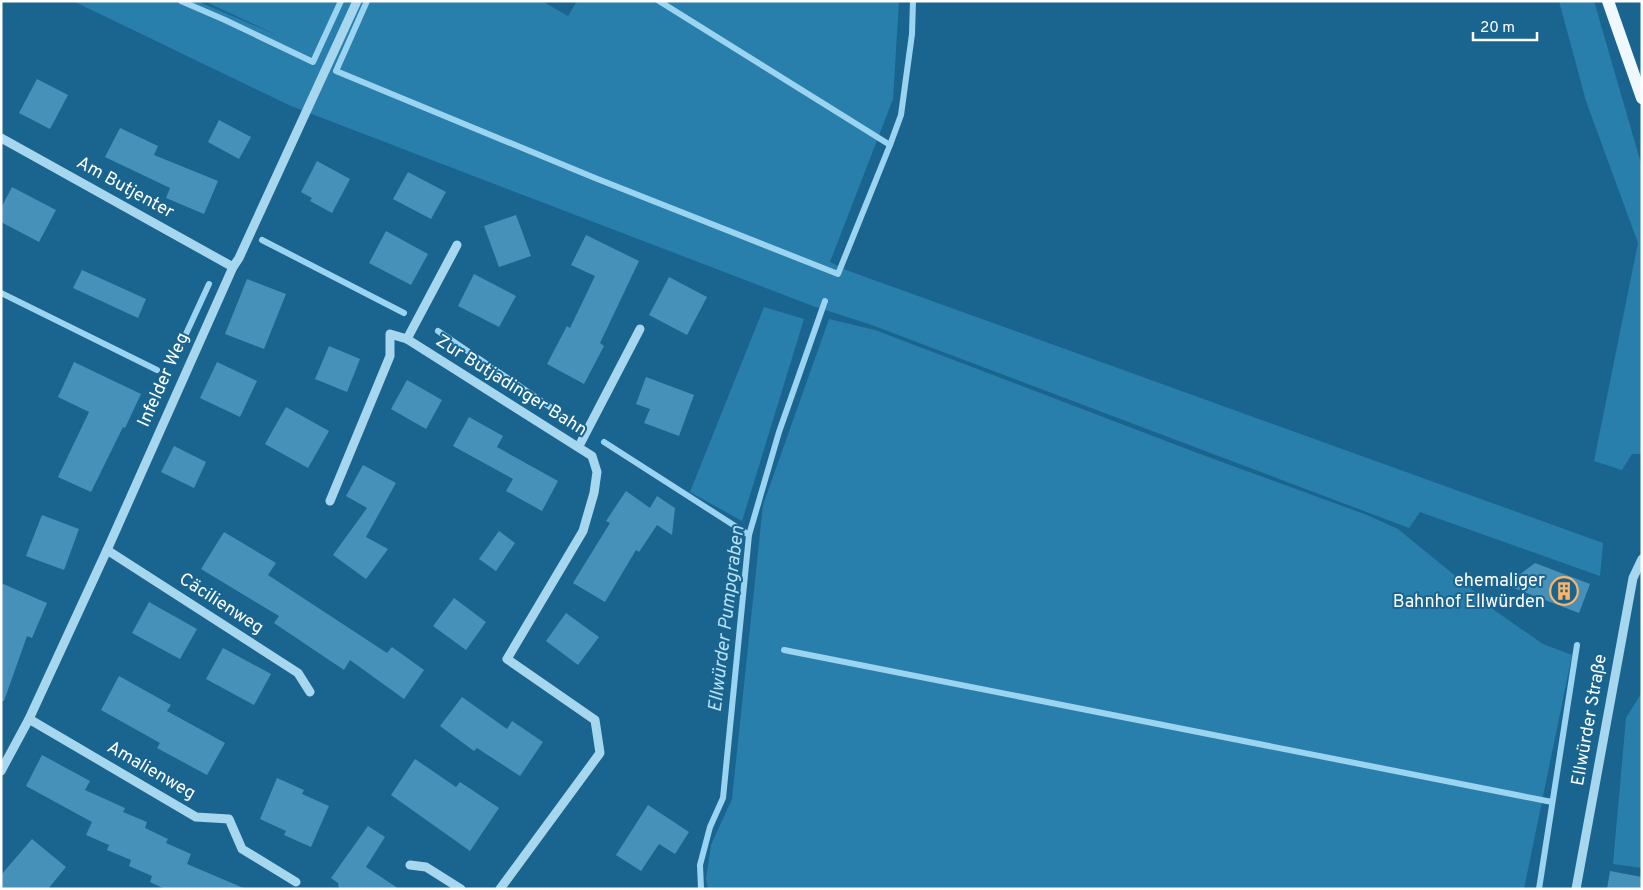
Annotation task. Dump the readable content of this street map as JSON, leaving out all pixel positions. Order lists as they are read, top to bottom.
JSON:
{
  "streets": {
    "street": [
      "Am Butjenter",
      "Infelder Weg",
      "Zur Butjadinger Bahn",
      "Cäcilienweg",
      "Ellwürder Straße",
      "Amalienweg"
    ]
  },
  "crossings": [
    ["Am Butjenter", "Infelder Weg"],
    ["Infelder Weg", "Cäcilienweg"],
    ["Infelder Weg", "Amalienweg"]
  ],
  "water": ["Ellwürder Pumpgraben"],
  "places": {
    "building": ["ehemaliger Bahnhof Ellwürden"]
  },
  "scale_bar": "20 m"
}
